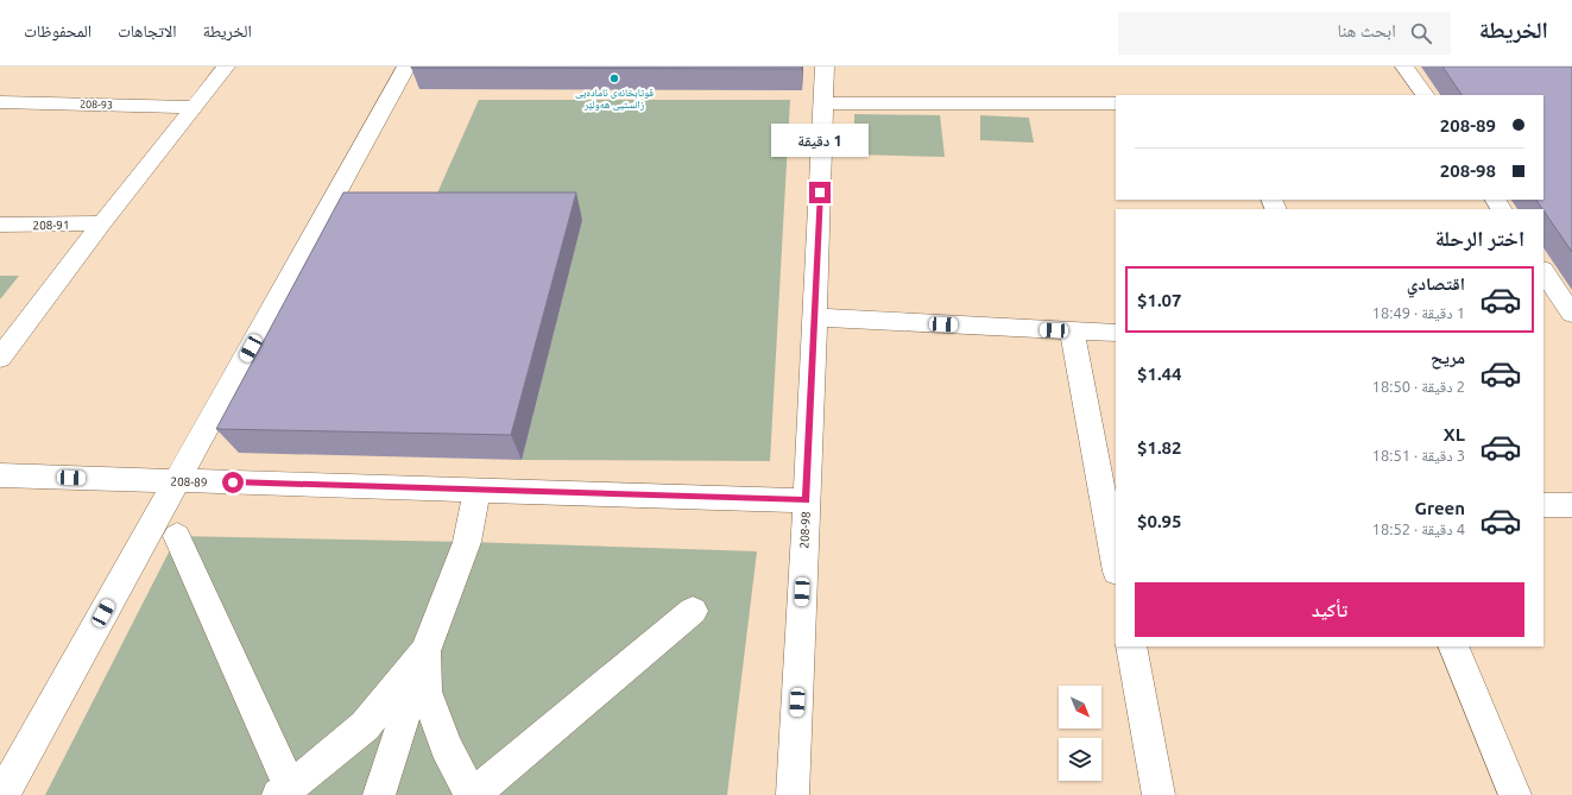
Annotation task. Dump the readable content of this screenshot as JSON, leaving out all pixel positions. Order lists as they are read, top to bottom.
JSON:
{
  "streets": {
    "street": [
      "208-93",
      "208-91",
      "208-89",
      "208-98"
    ]
  },
  "crossings": [
    ["208-89", "208-98"]
  ],
  "places": ["قوتابخانەی ئامادەیی زانستیی هەولێر"],
  "north": "bottom right",
  "page": {
    "header": "الخريطة",
    "search": "ابحث هنا",
    "nav": ["الخريطة", "الاتجاهات", "المحفوظات"],
    "banner": ["208-89", "208-98"],
    "bubble": "1 دقيقة",
    "heading": "اختر الرحلة",
    "list": [
      {
        "name": "اقتصادي",
        "note": "1 دقيقة · 18:49",
        "value": "$1.07"
      },
      {
        "name": "مريح",
        "note": "2 دقيقة · 18:50",
        "value": "$1.44"
      },
      {
        "name": "XL",
        "note": "3 دقيقة · 18:51",
        "value": "$1.82"
      },
      {
        "name": "Green",
        "note": "4 دقيقة · 18:52",
        "value": "$0.95"
      }
    ],
    "buttons": "تأكيد"
  }
}
